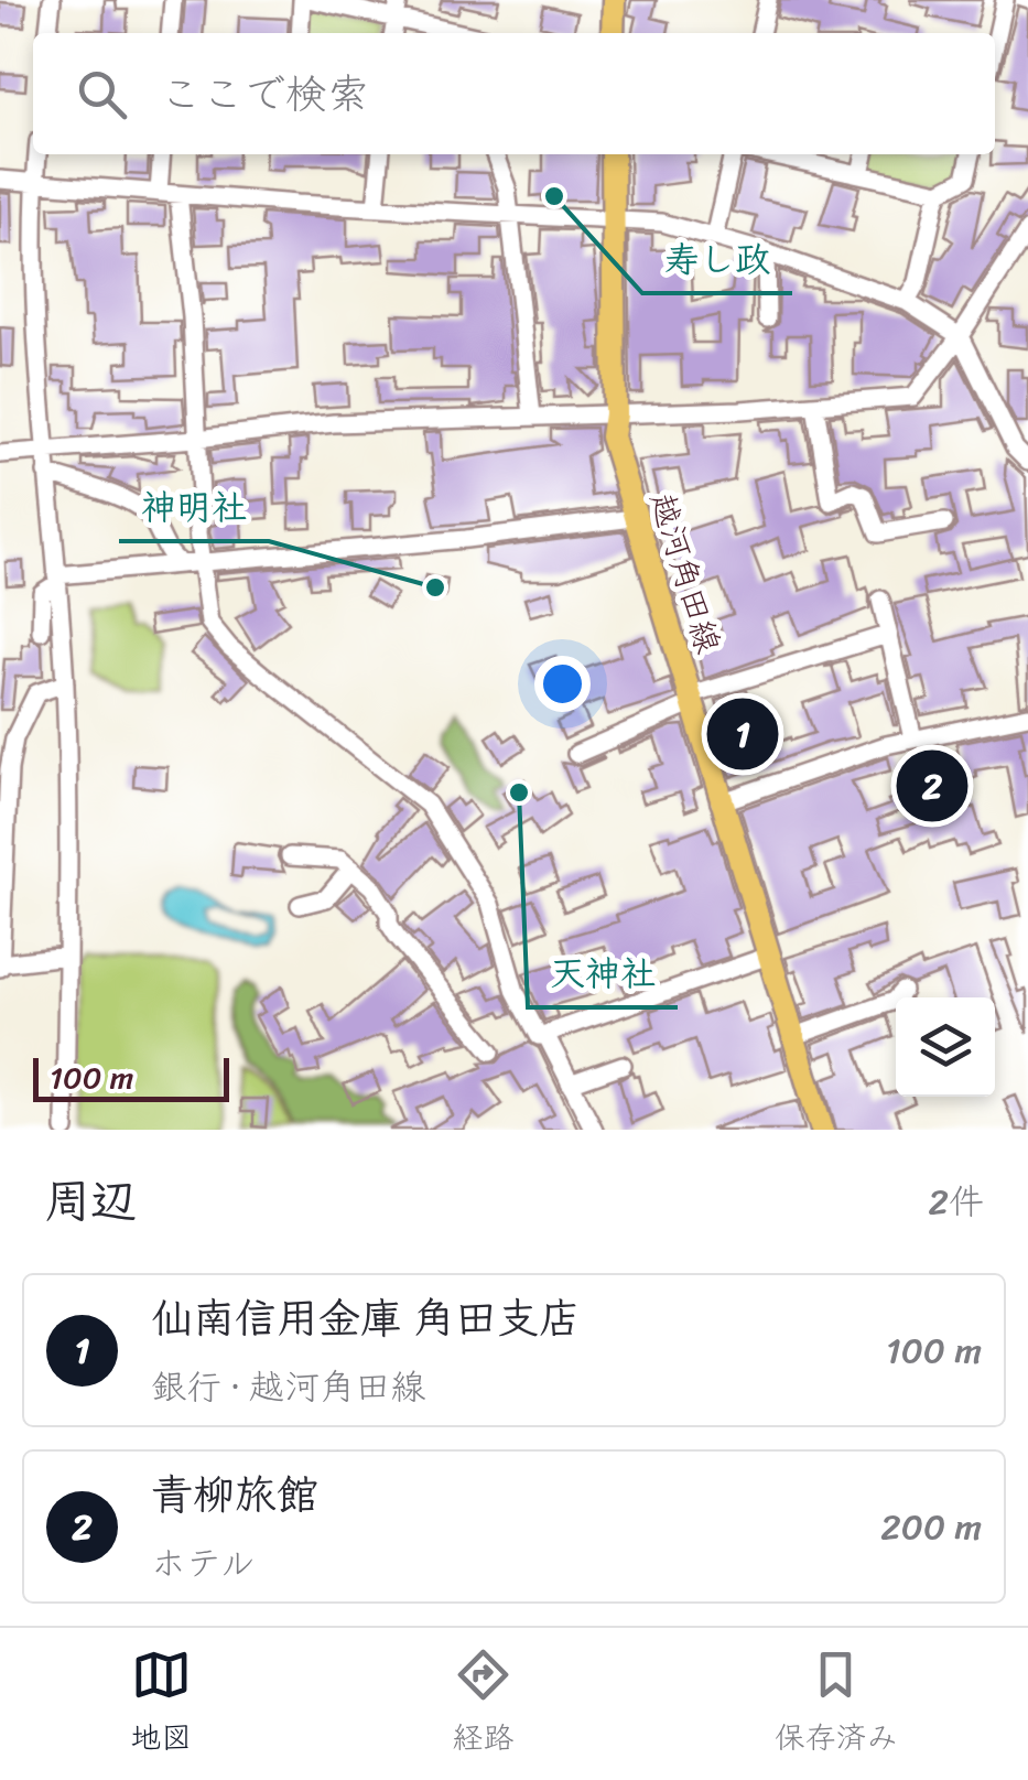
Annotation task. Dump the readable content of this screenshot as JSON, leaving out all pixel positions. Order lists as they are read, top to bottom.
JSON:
{
  "streets": {
    "main road": ["越河角田線"]
  },
  "places": ["寿し政", "神明社", "天神社"],
  "scale_bar": "100 m",
  "page": {
    "search": "ここで検索",
    "pins": ["1", "2"],
    "scale": "100 m",
    "heading": ["周辺", "2件"],
    "list": [
      {
        "mark": "1",
        "name": "仙南信用金庫 角田支店",
        "note": "銀行 · 越河角田線",
        "value": "100 m"
      },
      {
        "mark": "2",
        "name": "青柳旅館",
        "note": "ホテル",
        "value": "200 m"
      }
    ],
    "nav": ["地図", "経路", "保存済み"]
  }
}
